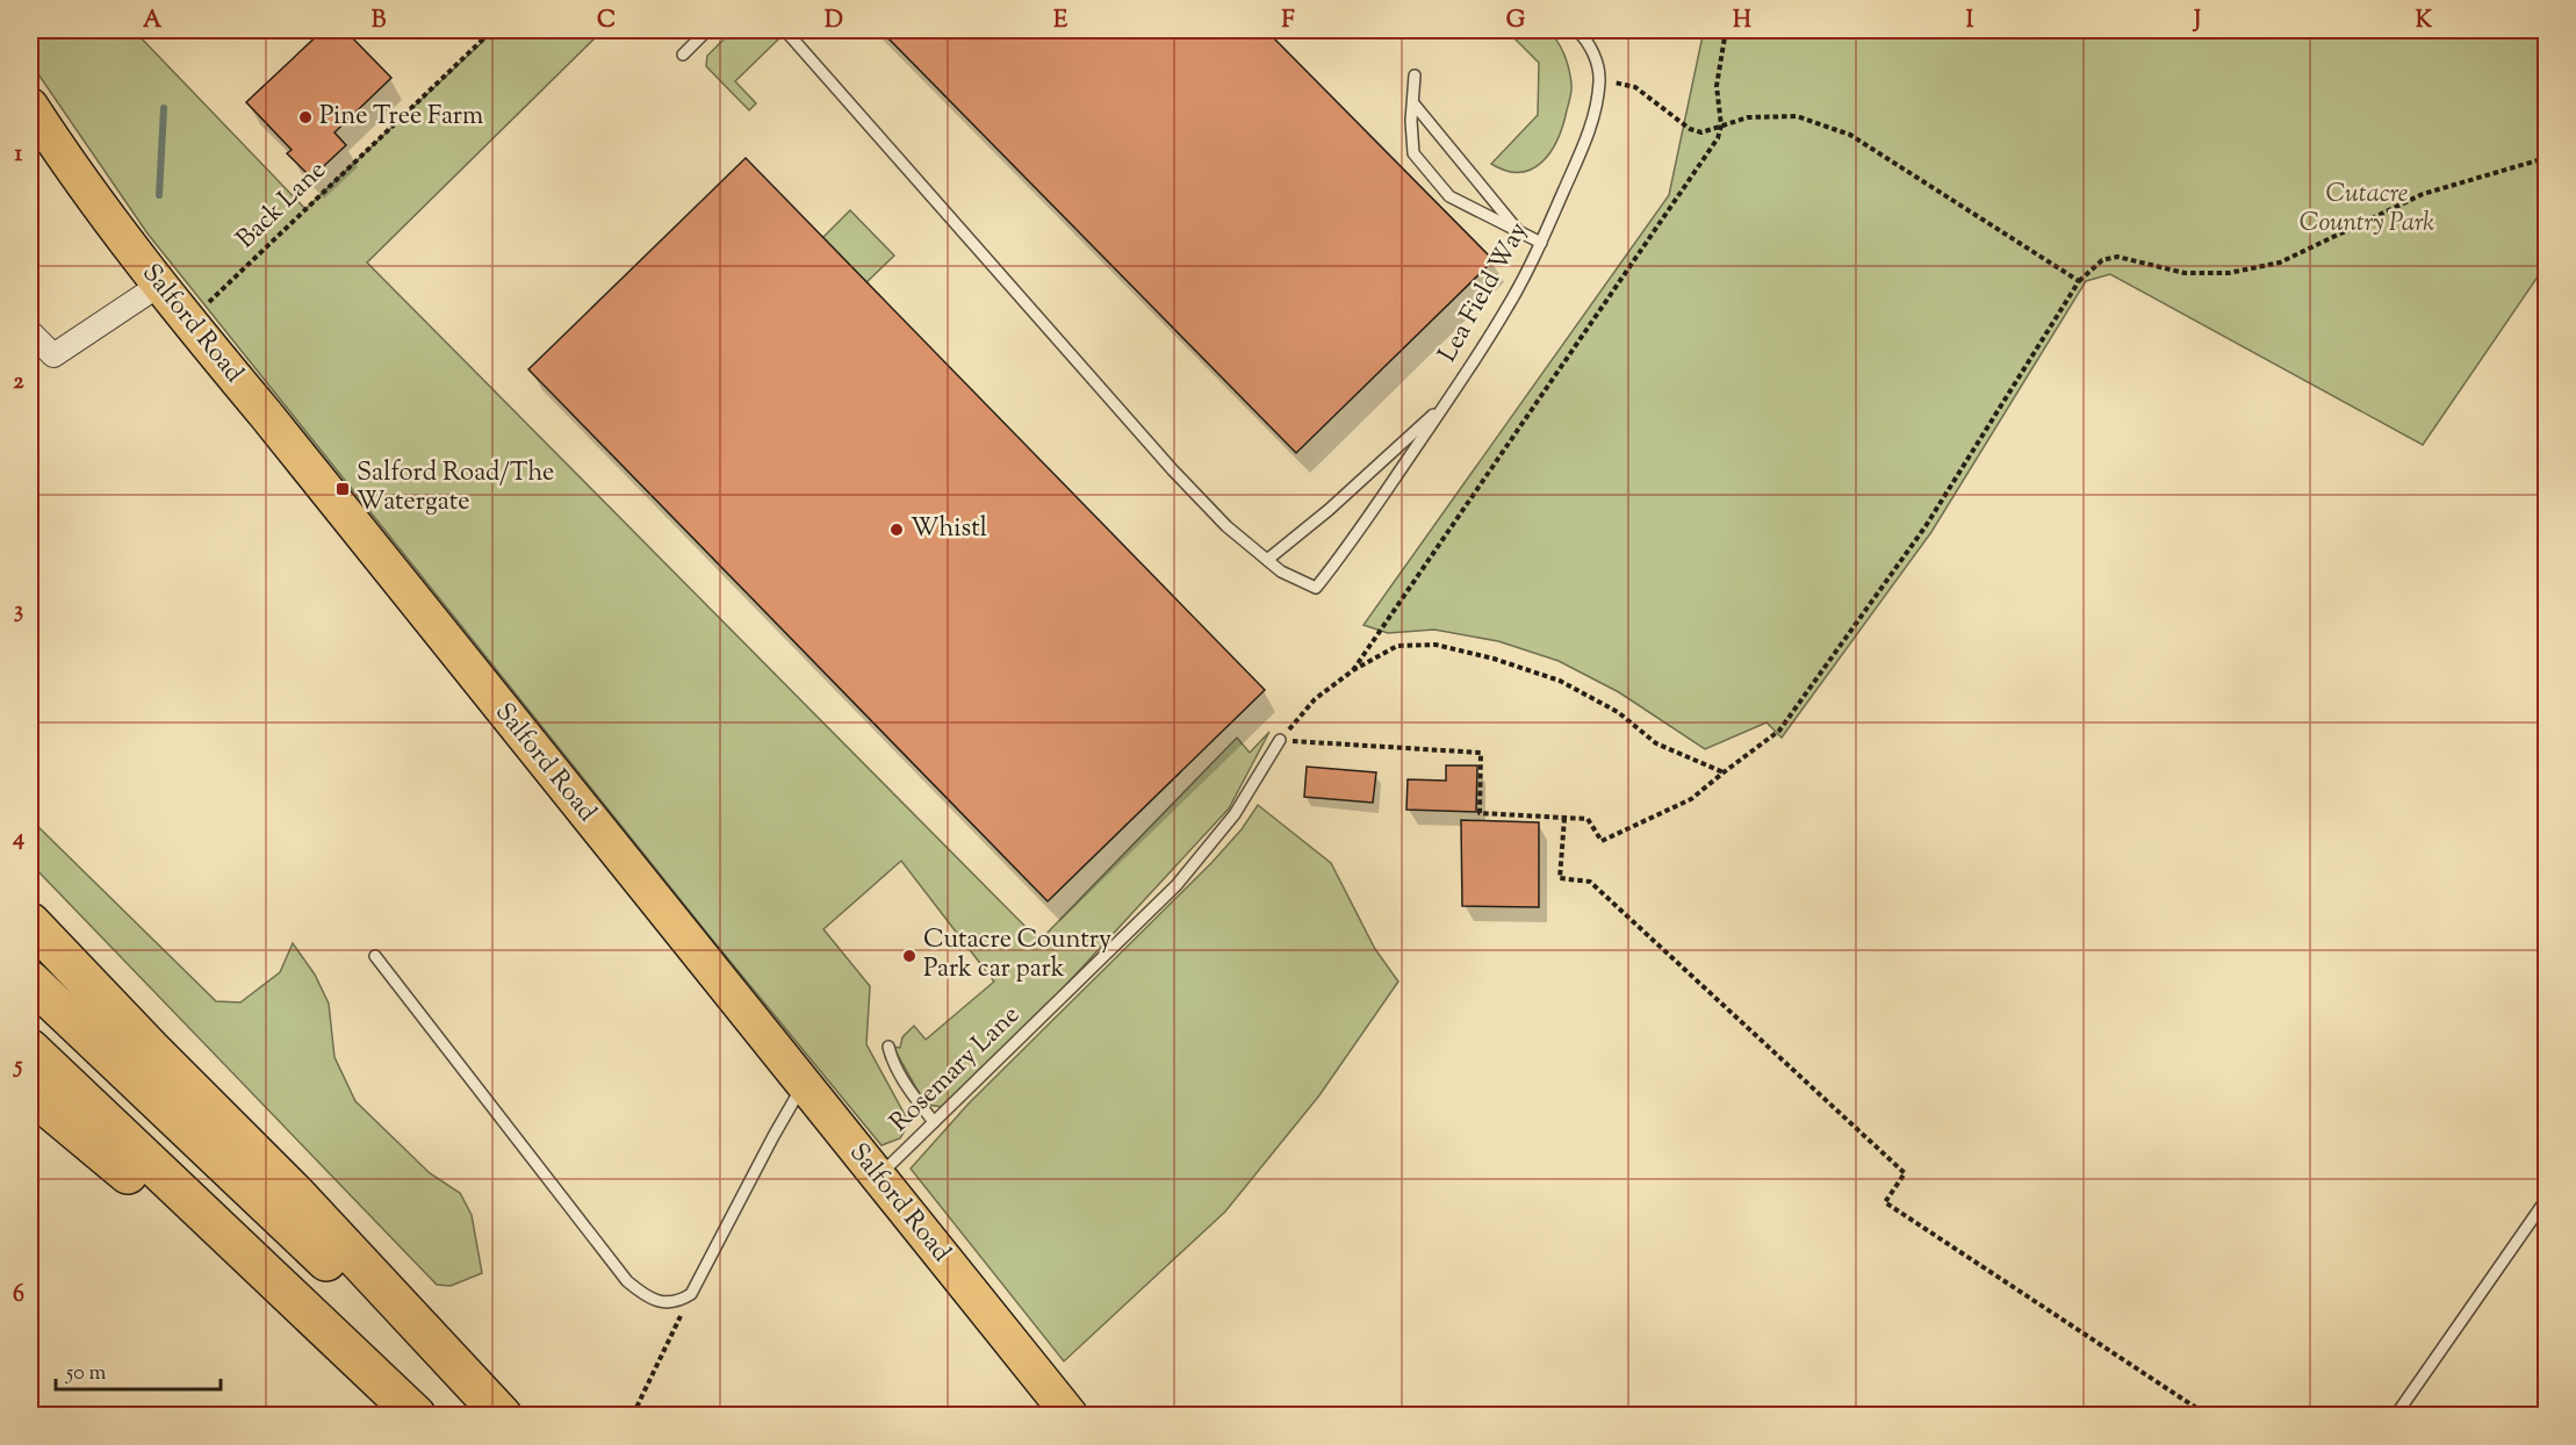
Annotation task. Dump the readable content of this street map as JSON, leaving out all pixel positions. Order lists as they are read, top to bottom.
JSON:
{
  "streets": {
    "main road": ["Salford Road"],
    "lane": ["Lea Field Way", "Rosemary Lane"],
    "path": ["Back Lane"]
  },
  "crossings": [
    ["Back Lane", "Salford Road"],
    ["Salford Road", "Rosemary Lane"]
  ],
  "parks": ["Cutacre Country Park"],
  "places": {
    "other": ["Pine Tree Farm", "Whistl", "Cutacre Country Park car park"],
    "transit": ["Salford Road/The Watergate"]
  },
  "scale_bar": "50 m",
  "grid": {
    "columns": [
      "A",
      "B",
      "C",
      "D",
      "E",
      "F",
      "G",
      "H",
      "I",
      "J",
      "K"
    ],
    "rows": [
      "1",
      "2",
      "3",
      "4",
      "5",
      "6"
    ]
  }
}
